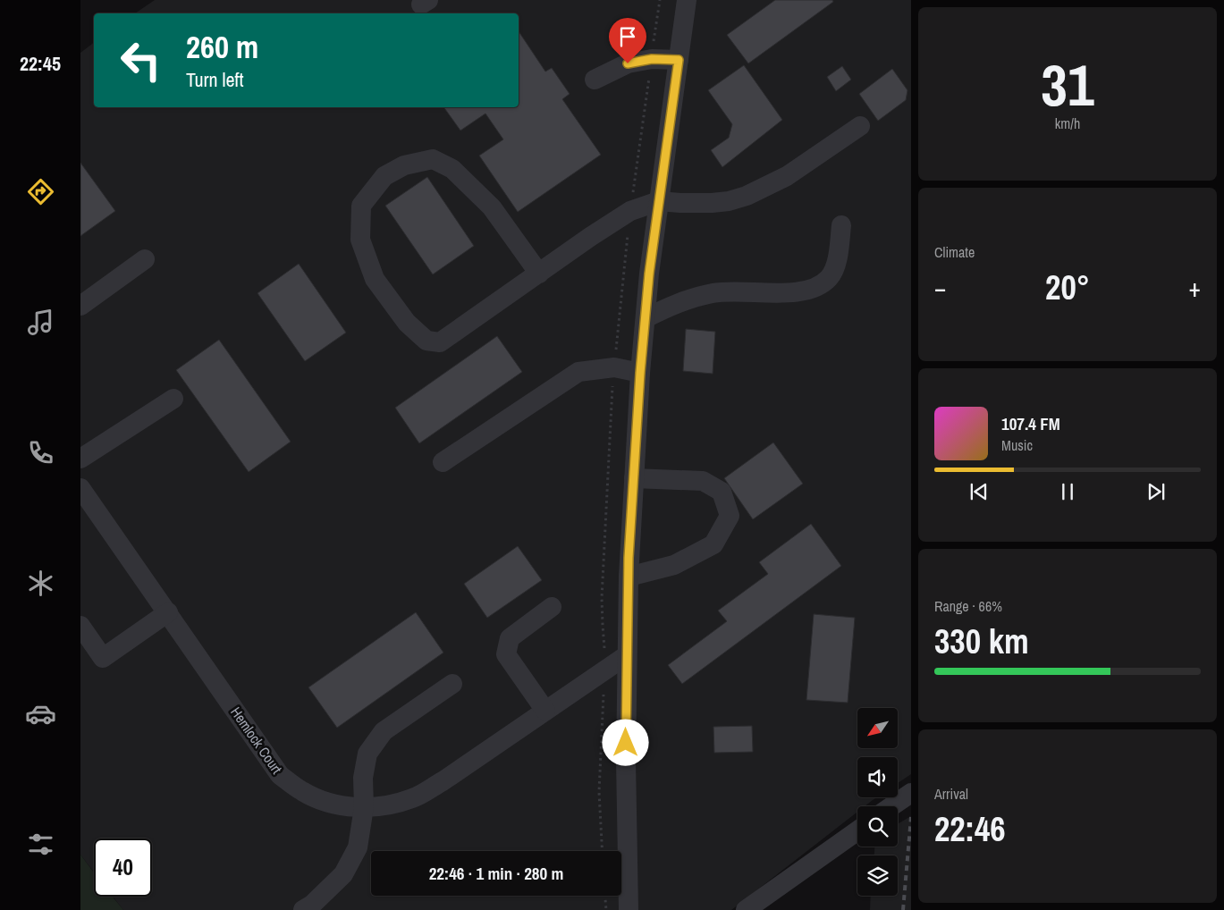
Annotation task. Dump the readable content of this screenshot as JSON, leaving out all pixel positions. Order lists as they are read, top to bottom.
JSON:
{
  "streets": {
    "street": ["Hemlock Court"]
  },
  "north": "bottom left",
  "page": {
    "tabs": "22:45",
    "tile": [
      ["31", "km/h"],
      "Climate",
      ["Range · 66%", "330 km"],
      ["Arrival", "22:46"]
    ],
    "turn": ["260 m", "Turn left"],
    "heat": ["−", "20°", "+"],
    "song": ["107.4 FM", "Music"],
    "limit": "40",
    "trip": "22:46 · 1 min · 280 m"
  }
}
